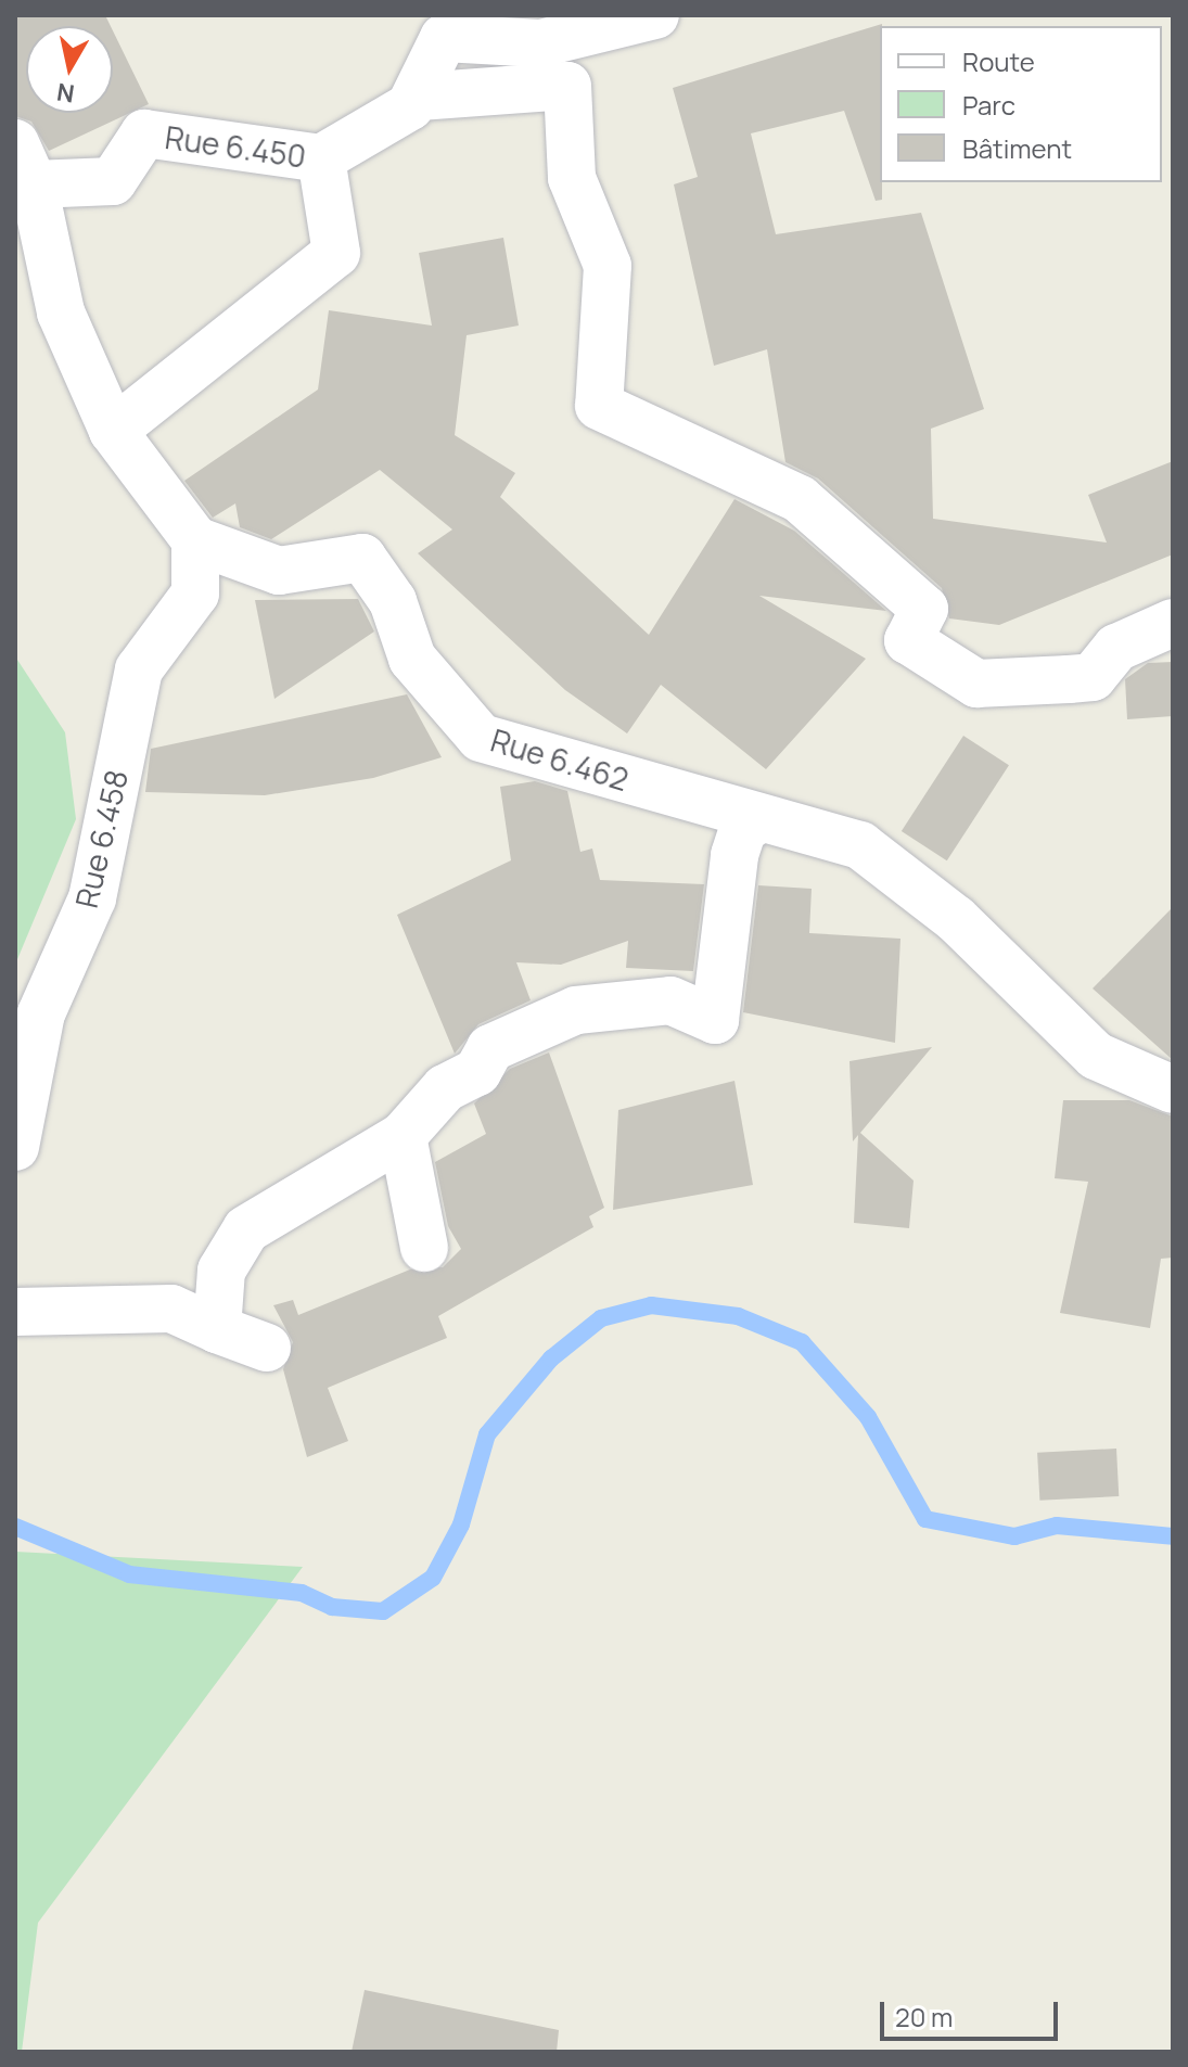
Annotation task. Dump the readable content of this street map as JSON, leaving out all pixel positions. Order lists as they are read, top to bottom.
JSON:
{
  "streets": {
    "street": ["Rue 6.450", "Rue 6.462", "Rue 6.458"]
  },
  "crossings": [
    ["Rue 6.462", "Rue 6.458"]
  ],
  "legend": ["Route", "Parc", "Bâtiment"],
  "scale_bar": "20 m",
  "north": "bottom"
}
